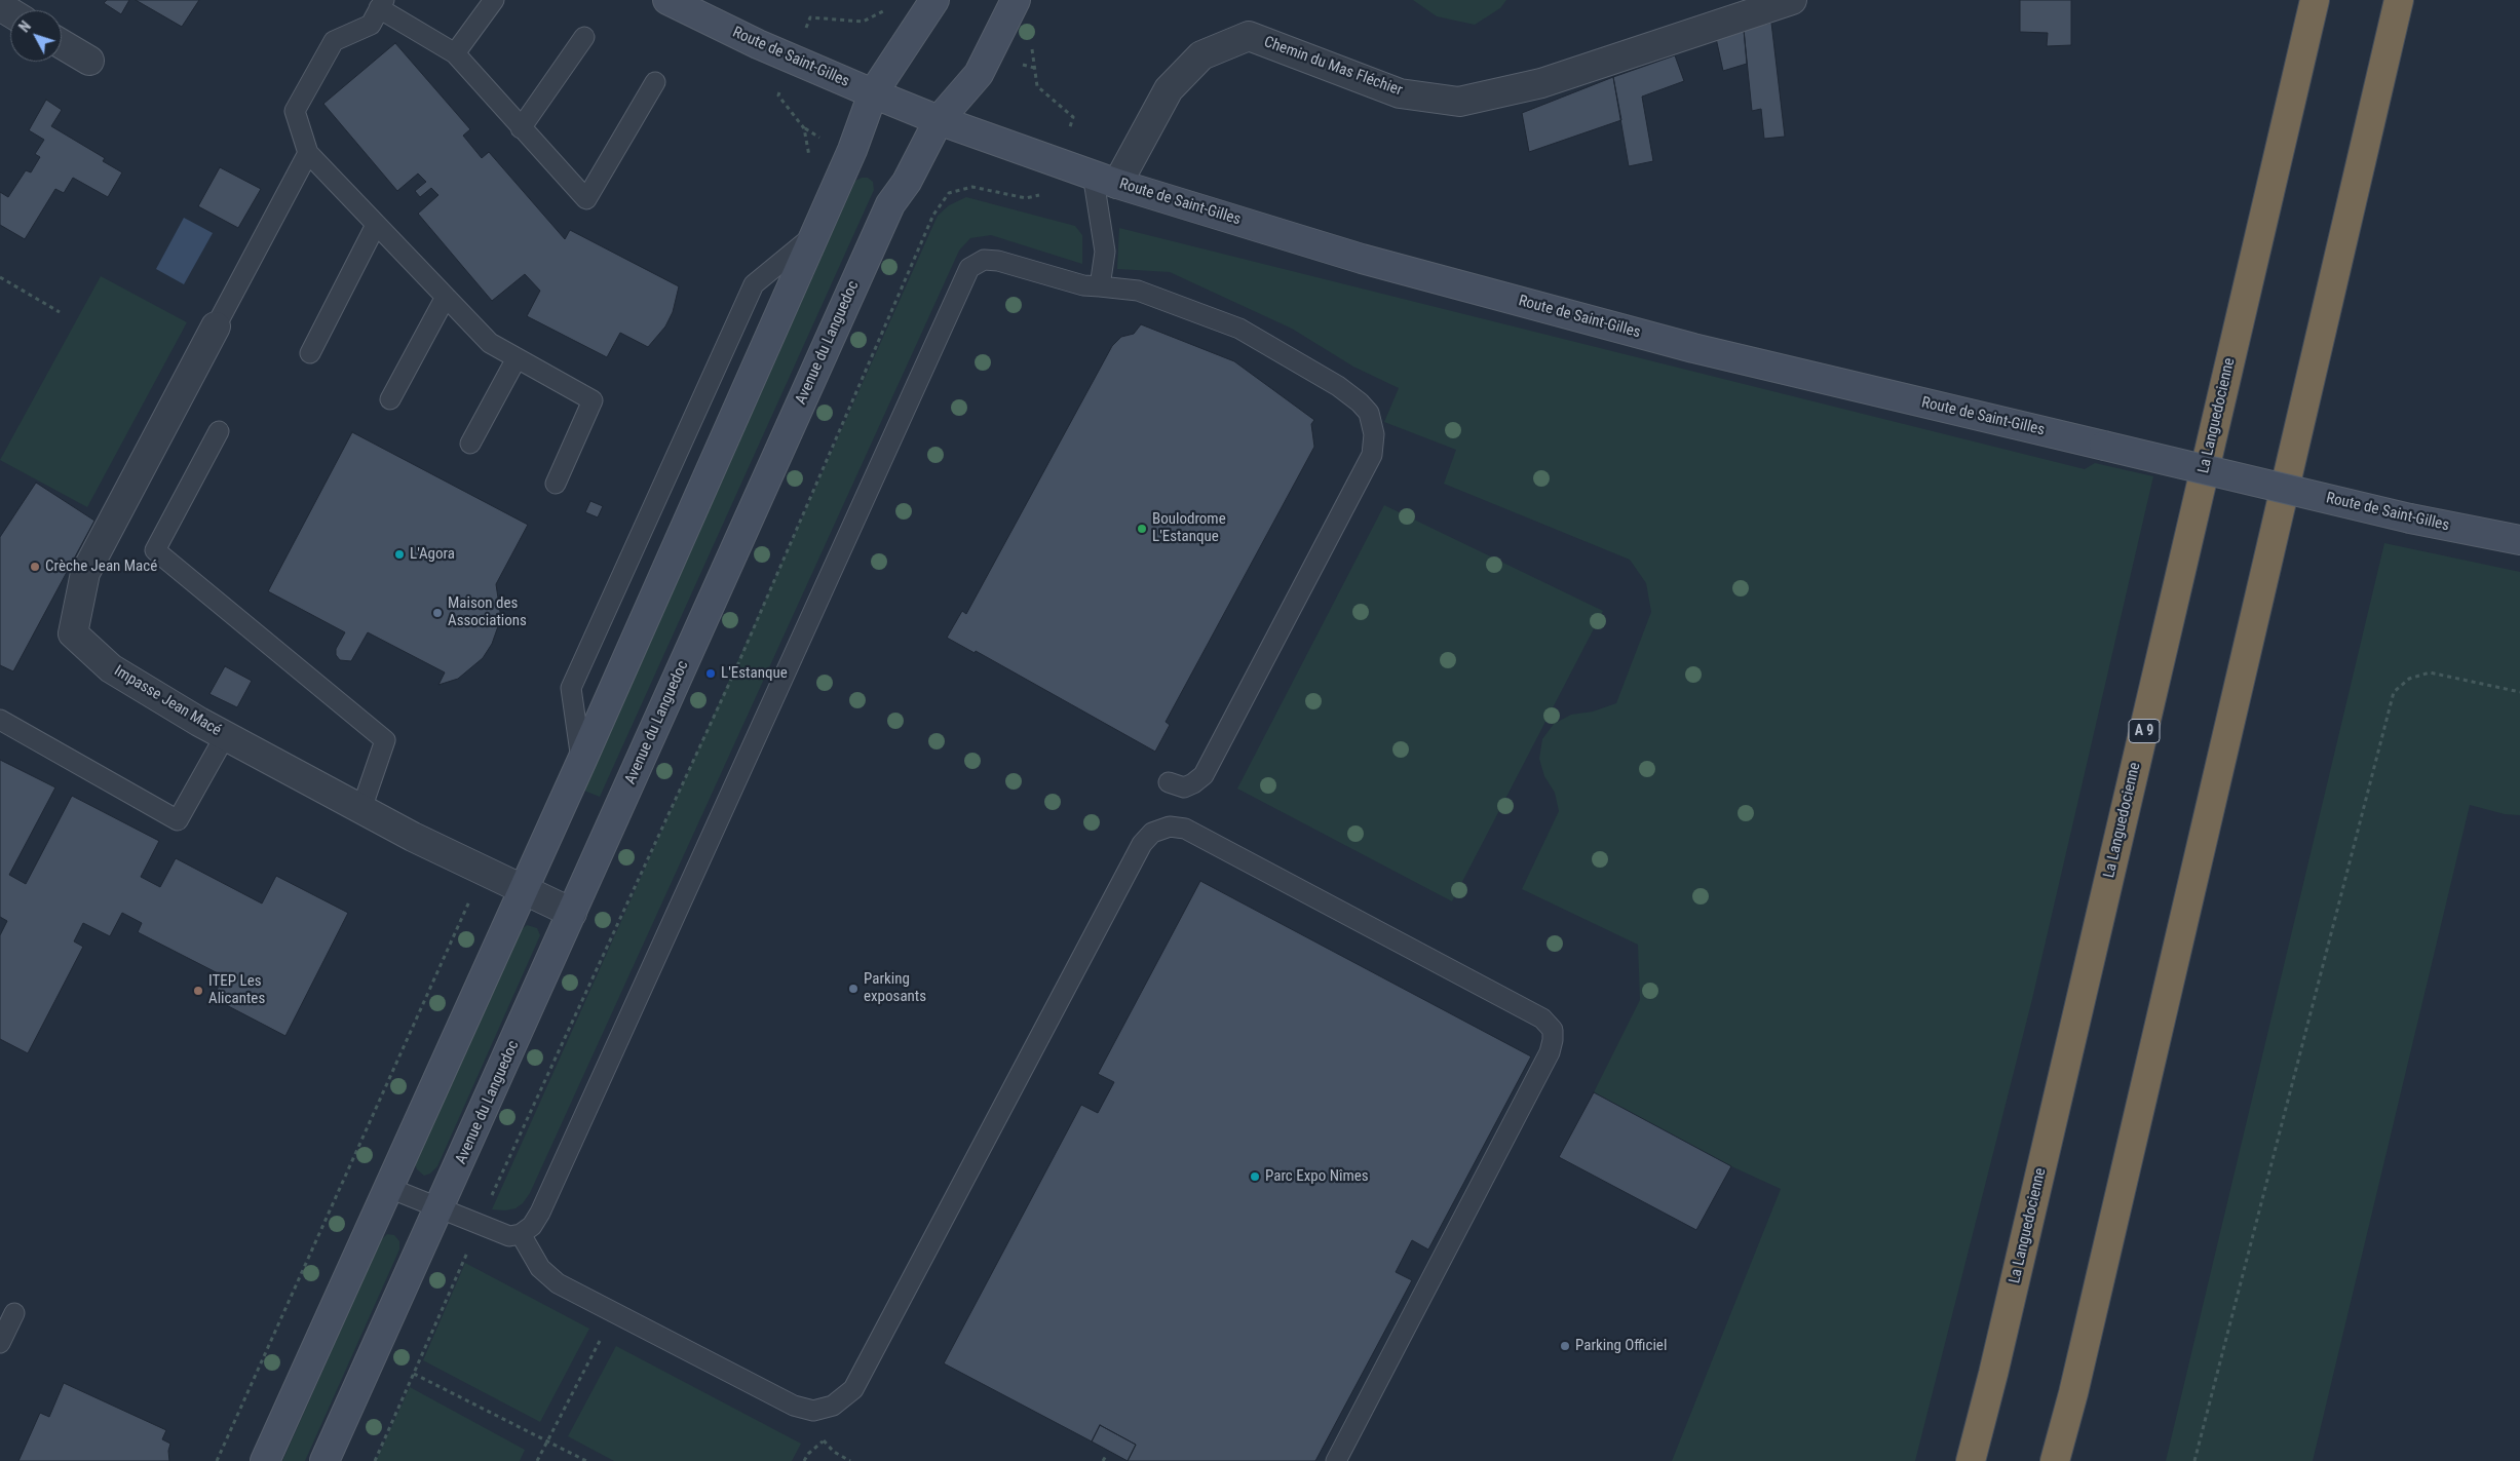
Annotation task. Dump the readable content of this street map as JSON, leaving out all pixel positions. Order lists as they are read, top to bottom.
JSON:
{
  "streets": {
    "highway": ["La Languedocienne", "A 9"],
    "street": [
      "Route de Saint-Gilles",
      "Chemin du Mas Fléchier",
      "Avenue du Languedoc",
      "Impasse Jean Macé"
    ]
  },
  "crossings": [
    ["Route de Saint-Gilles", "Chemin du Mas Fléchier"],
    ["Route de Saint-Gilles", "Avenue du Languedoc"],
    ["Avenue du Languedoc", "Impasse Jean Macé"]
  ],
  "places": [
    "Boulodrome L'Estanque",
    "L'Agora",
    "Crèche Jean Macé",
    "Maison des Associations",
    "L'Estanque",
    "Parking exposants",
    "ITEP Les Alicantes",
    "Parc Expo Nîmes",
    "Parking Officiel"
  ],
  "north": "top left"
}
